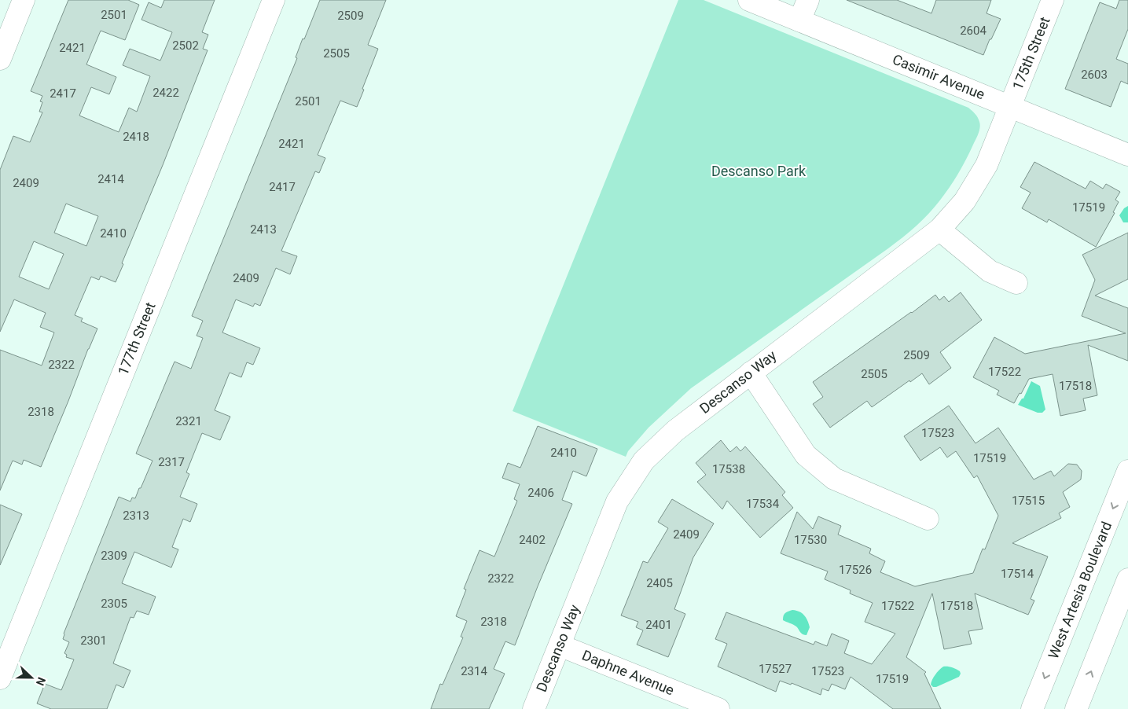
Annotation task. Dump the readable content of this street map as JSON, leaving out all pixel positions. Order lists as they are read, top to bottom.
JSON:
{
  "streets": {
    "street": [
      "175th Street",
      "Casimir Avenue",
      "177th Street",
      "Descanso Way",
      "West Artesia Boulevard",
      "Daphne Avenue"
    ]
  },
  "crossings": [
    ["175th Street", "Casimir Avenue"],
    ["175th Street", "Descanso Way"],
    ["Casimir Avenue", "Descanso Way"],
    ["Descanso Way", "Daphne Avenue"]
  ],
  "parks": ["Descanso Park"],
  "house_numbers": [
    "2501",
    "2509",
    "2604",
    "2502",
    "2421",
    "2505",
    "2603",
    "2422",
    "2417",
    "2501",
    "2418",
    "2421",
    "2414",
    "2409",
    "2417",
    "17519",
    "2413",
    "2410",
    "2409",
    "2509",
    "2322",
    "17522",
    "2505",
    "17518",
    "2318",
    "2321",
    "17523",
    "2410",
    "17519",
    "2317",
    "17538",
    "2406",
    "17515",
    "17534",
    "2313",
    "2409",
    "2402",
    "17530",
    "2309",
    "17526",
    "17514",
    "2322",
    "2405",
    "2305",
    "17522",
    "17518",
    "2318",
    "2401",
    "2301",
    "17527",
    "2314",
    "17523",
    "17519"
  ],
  "north": "right"
}
